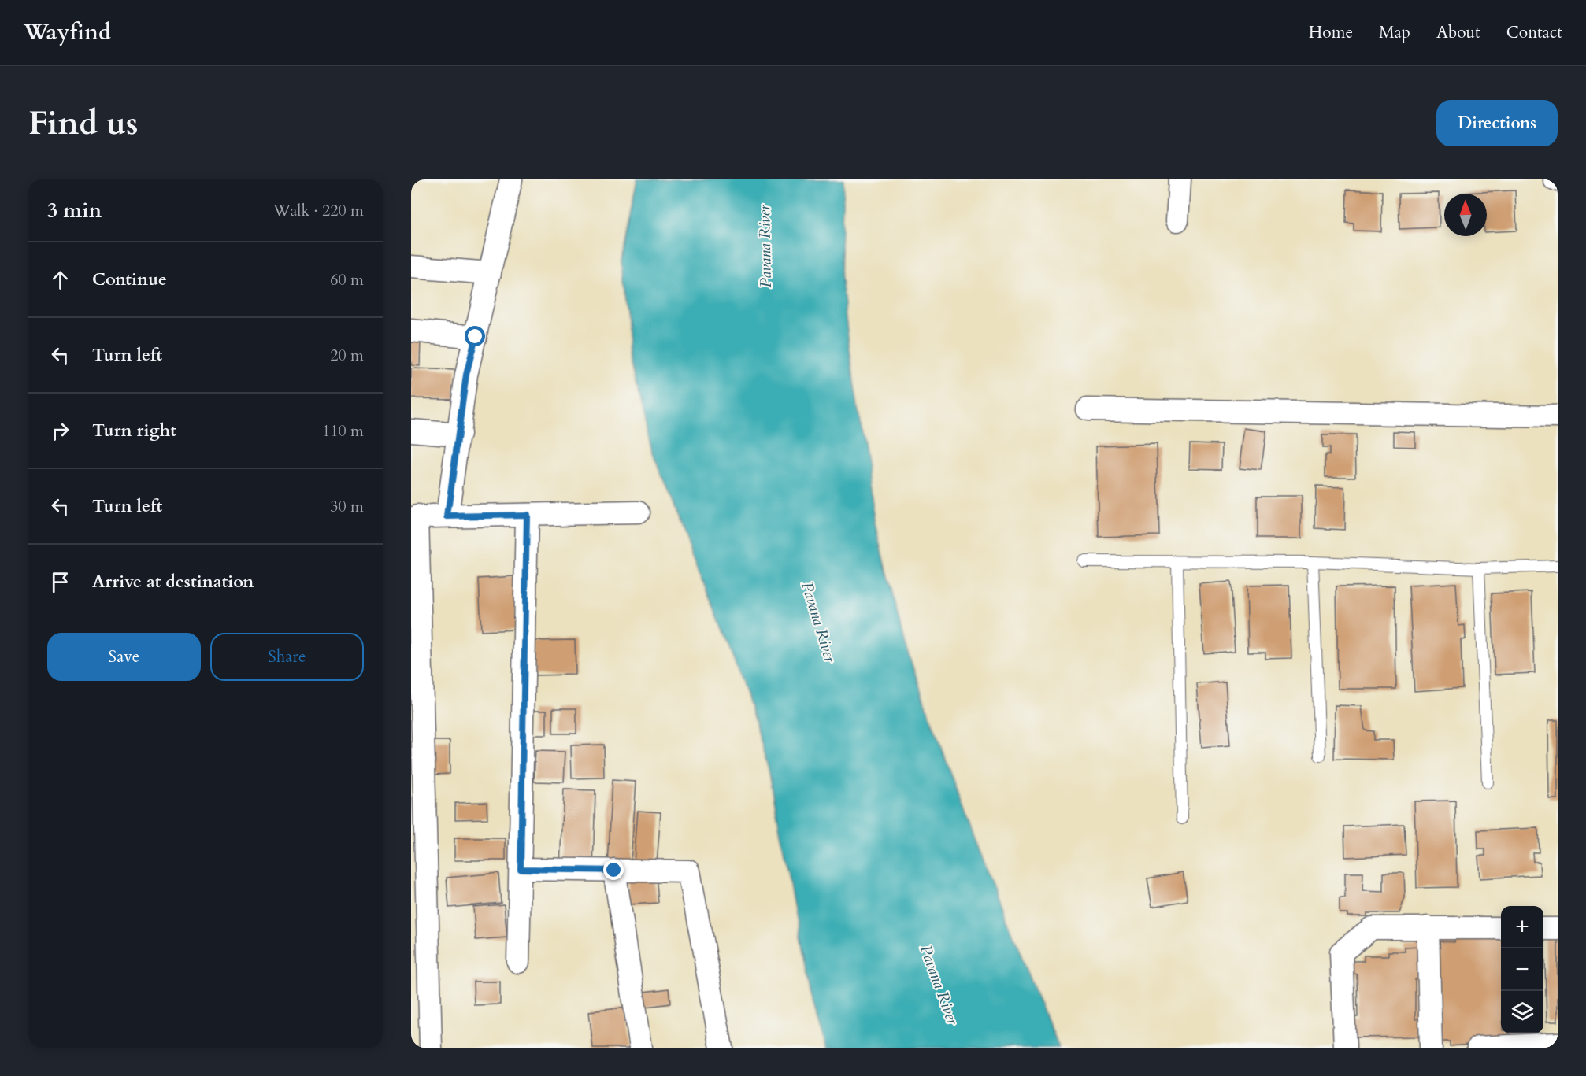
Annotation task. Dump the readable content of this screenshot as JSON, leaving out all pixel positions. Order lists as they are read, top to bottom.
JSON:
{
  "water": ["Pavana River"],
  "north": "top",
  "page": {
    "header": "Wayfind",
    "nav": [
      "Home",
      "Map",
      "About",
      "Contact"
    ],
    "buttons": [
      "Directions",
      ["Save", "Share"]
    ],
    "title": "Find us",
    "heading": ["3 min", "Walk · 220 m"],
    "list": [
      ["Continue", "60 m"],
      ["Turn left", "20 m"],
      ["Turn right", "110 m"],
      ["Turn left", "30 m"],
      "Arrive at destination"
    ],
    "map_buttons": ["+", "−"]
  }
}
